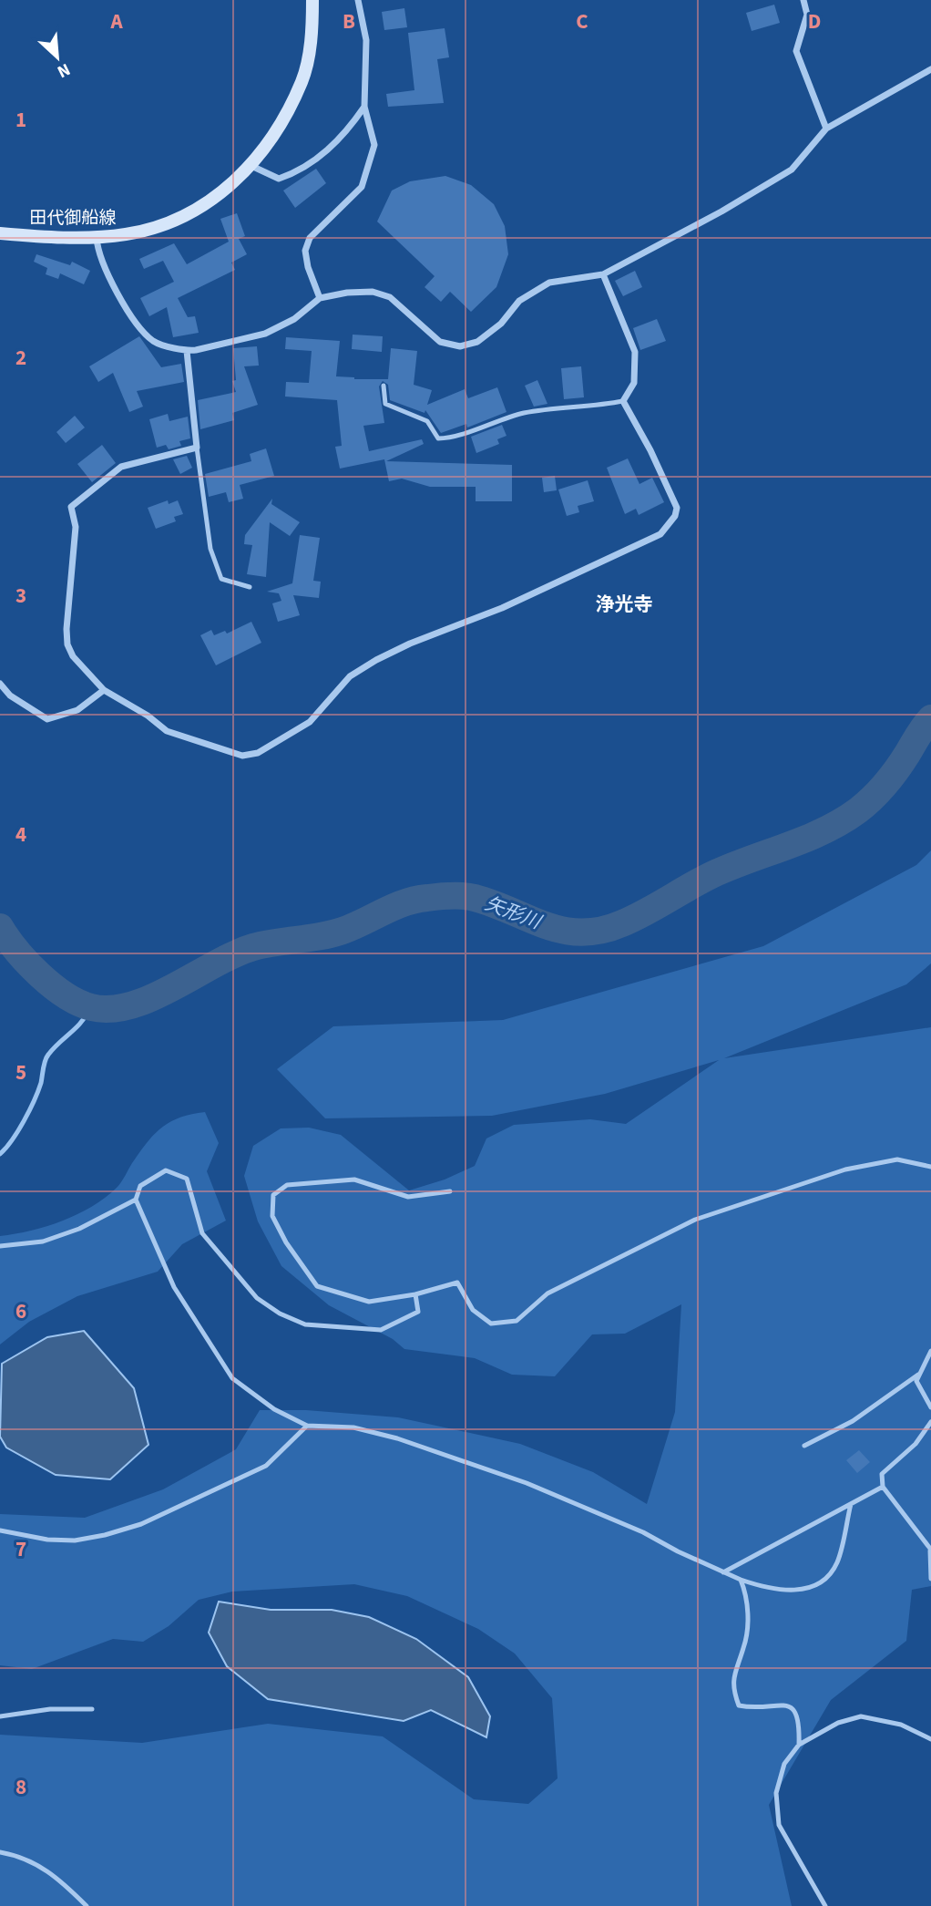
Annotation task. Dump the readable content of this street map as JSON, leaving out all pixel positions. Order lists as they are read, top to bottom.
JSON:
{
  "streets": {
    "main road": ["田代御船線"]
  },
  "districts": ["浄光寺"],
  "water": ["矢形川"],
  "north": "bottom right",
  "grid": {
    "columns": [
      "A",
      "B",
      "C",
      "D"
    ],
    "rows": [
      "1",
      "2",
      "3",
      "4",
      "5",
      "6",
      "7",
      "8"
    ]
  }
}
